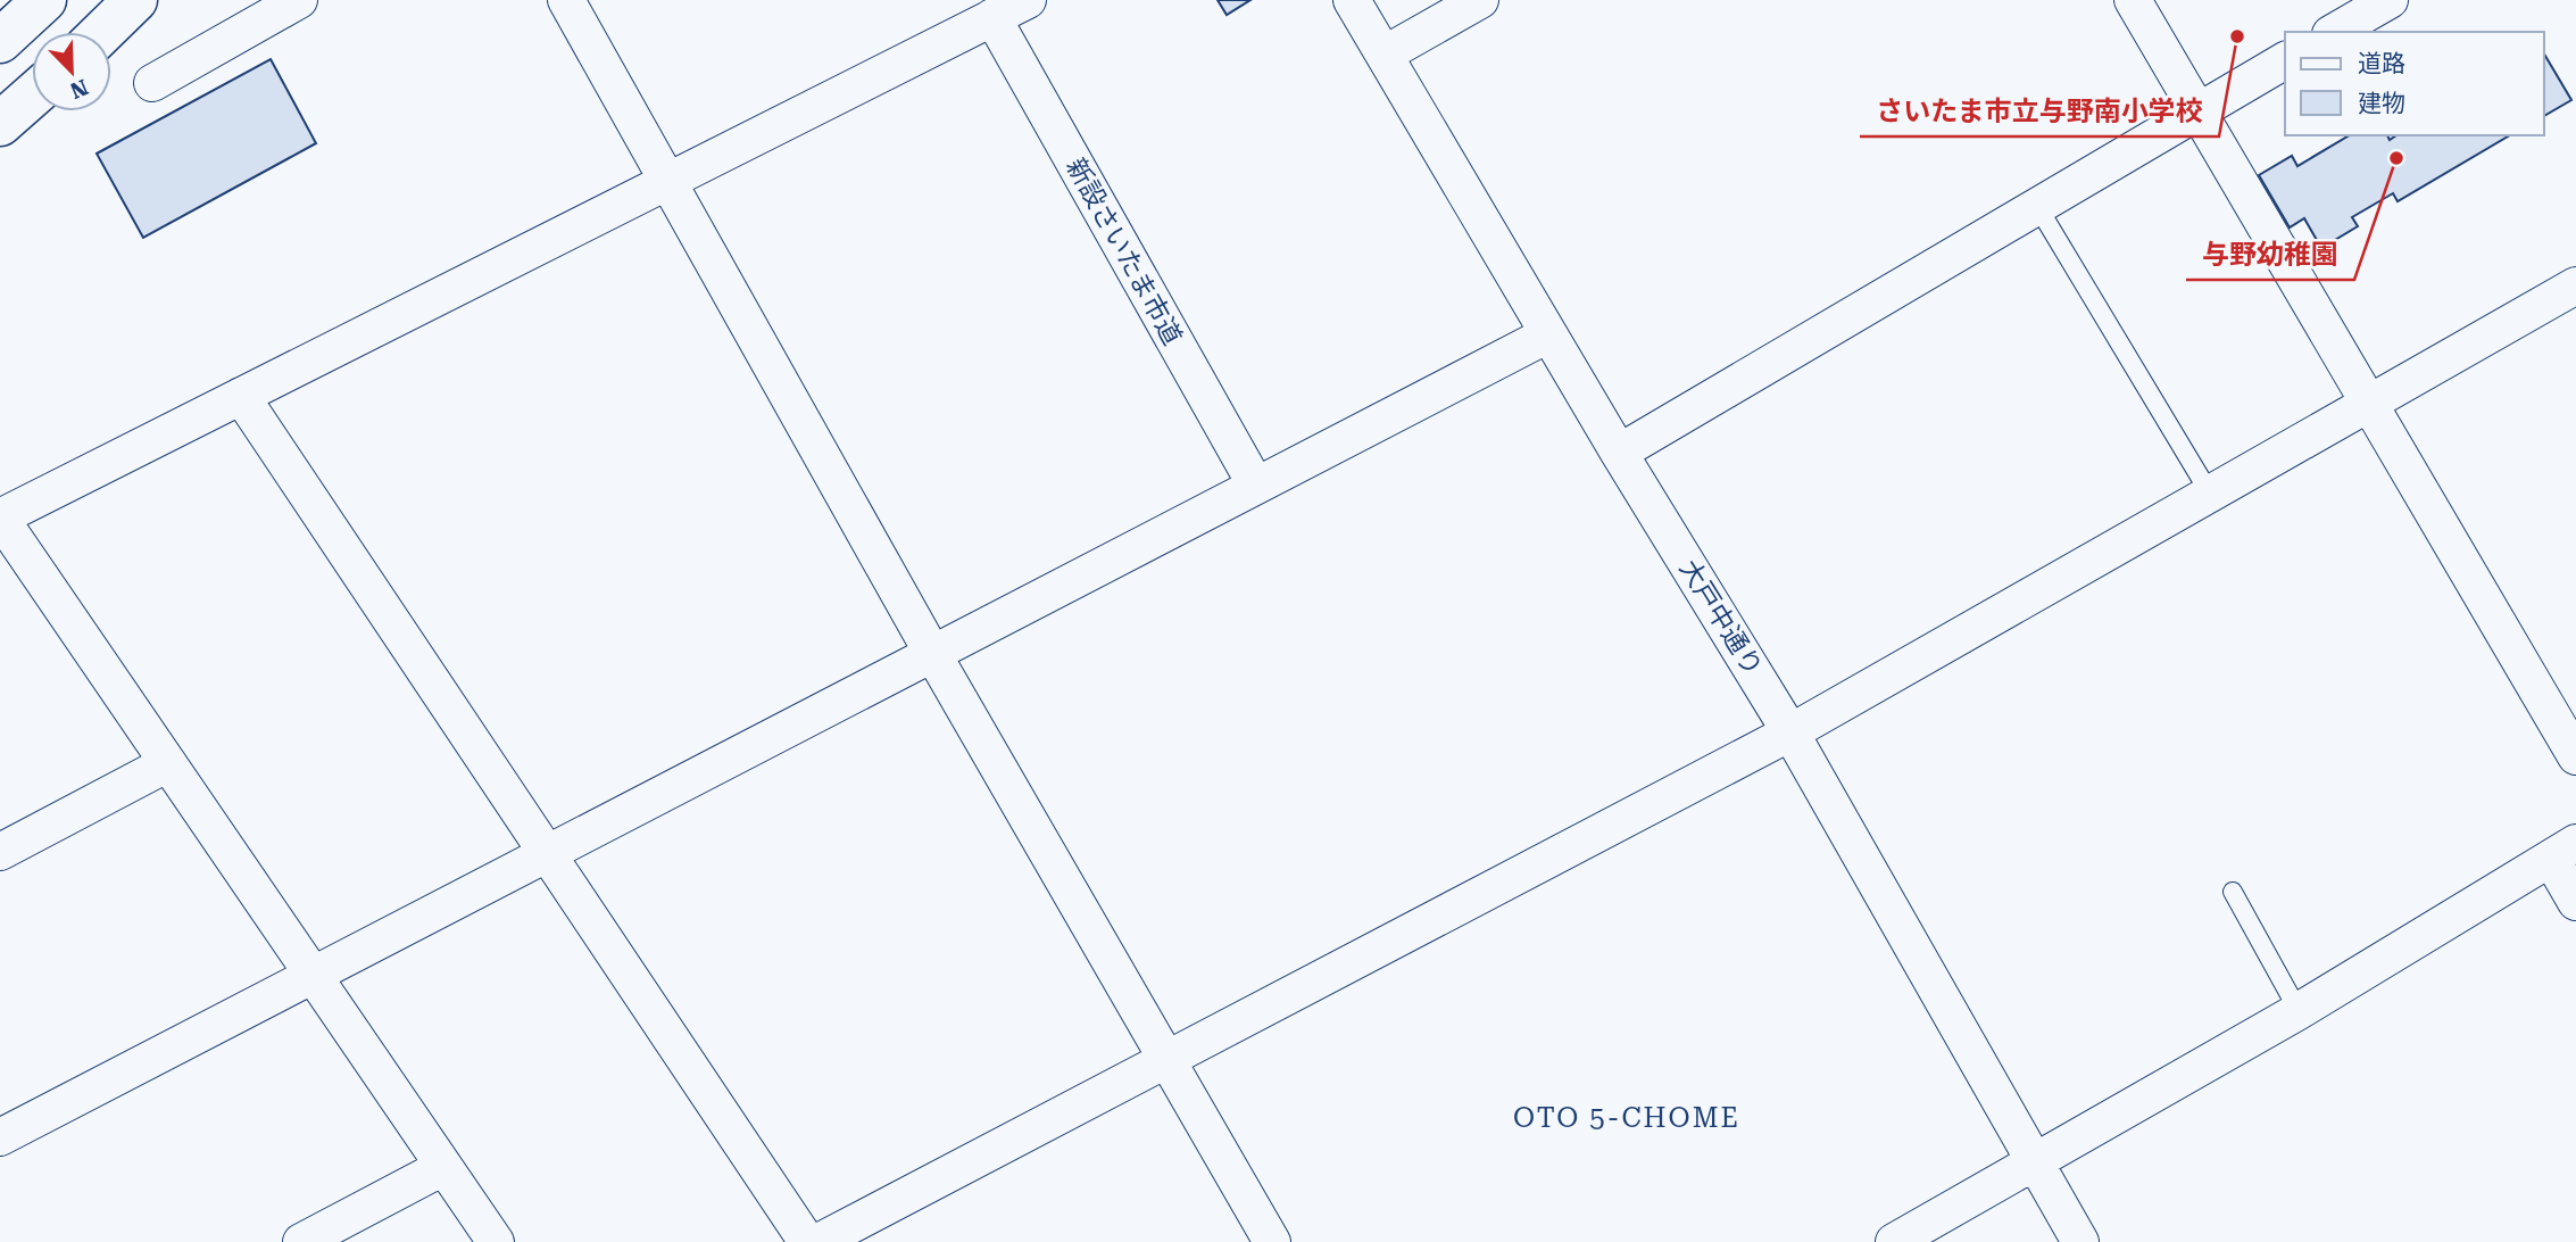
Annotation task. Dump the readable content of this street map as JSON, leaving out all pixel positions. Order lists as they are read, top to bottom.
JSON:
{
  "streets": {
    "street": ["新設さいたま市道", "大戸中通り"]
  },
  "districts": ["OTO 5-CHOME"],
  "places": ["さいたま市立与野南小学校", "与野幼稚園"],
  "legend": ["道路", "建物"],
  "north": "bottom right"
}
